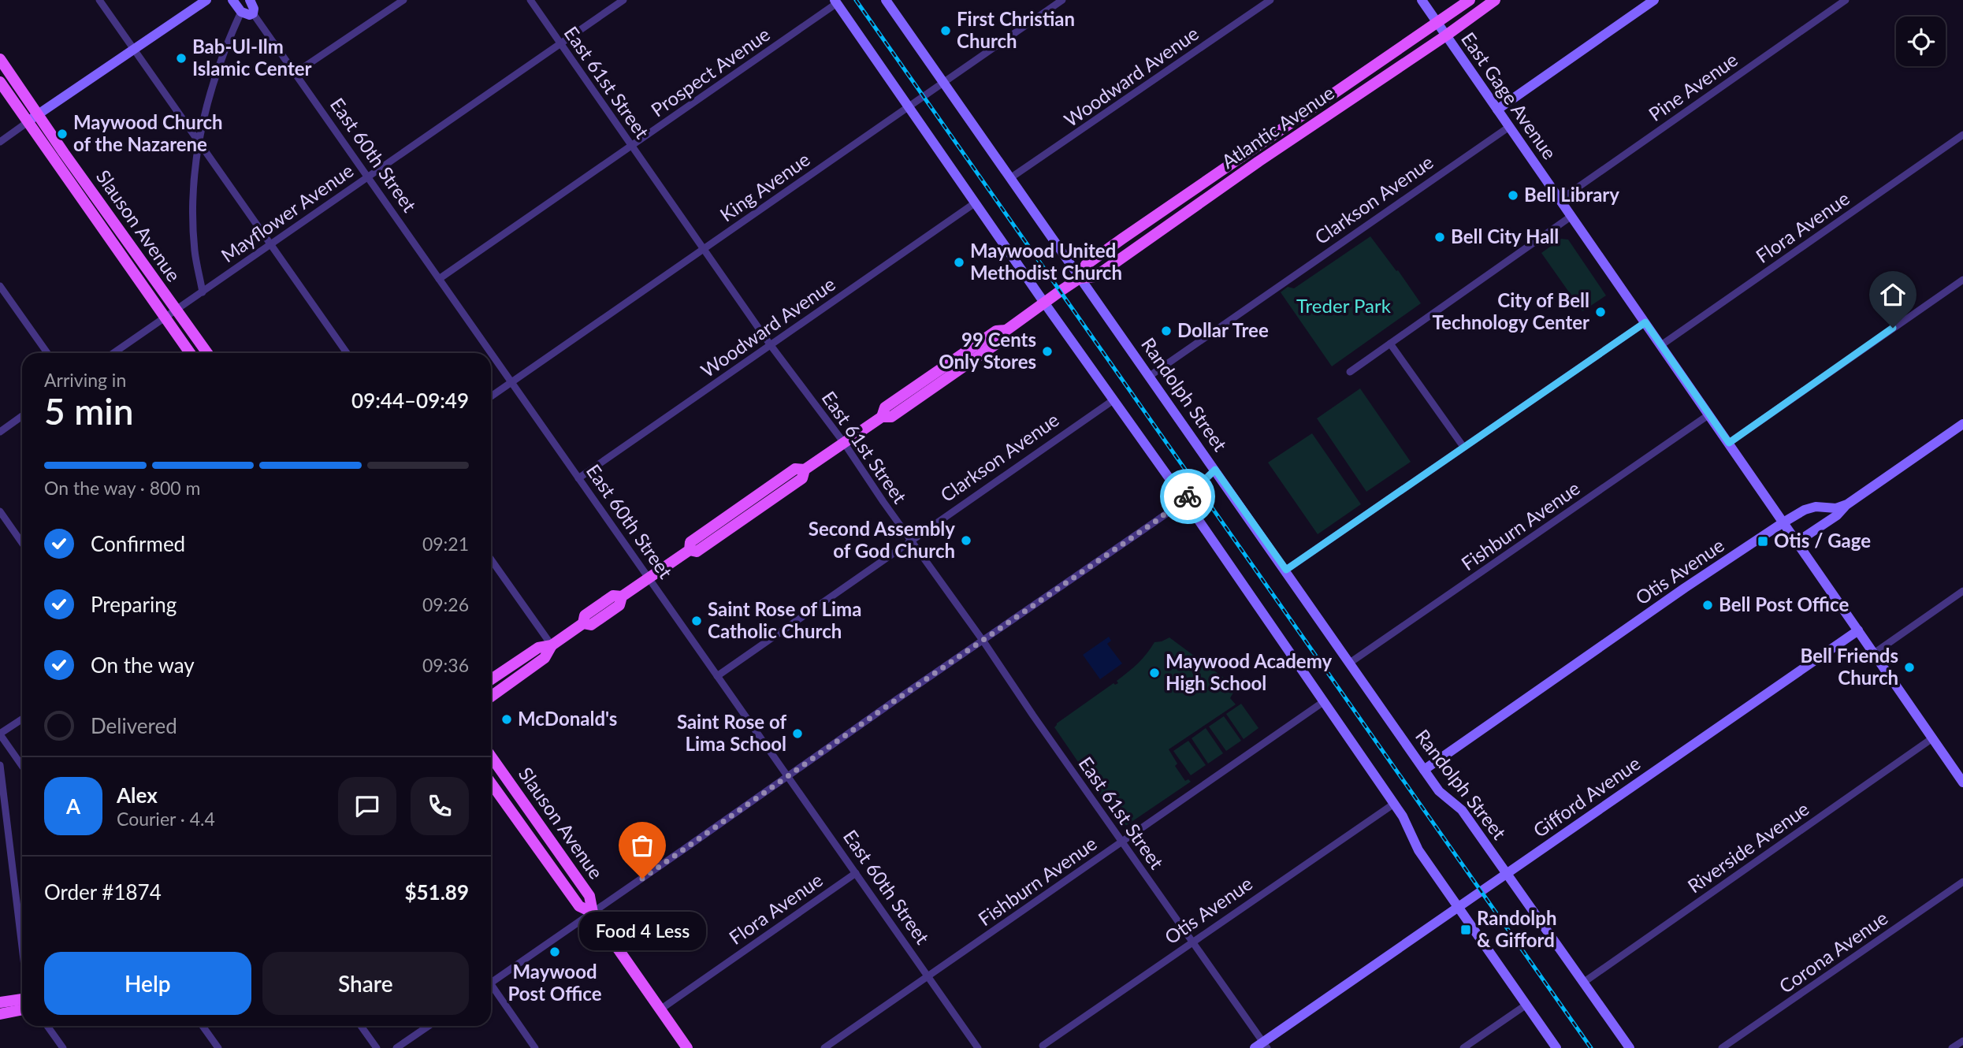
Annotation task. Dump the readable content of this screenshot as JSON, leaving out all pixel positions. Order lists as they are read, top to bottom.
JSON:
{
  "streets": {
    "main road": ["Atlantic Avenue", "Slauson Avenue"],
    "street": [
      "Prospect Avenue",
      "Woodward Avenue",
      "East 61st Street",
      "Pine Avenue",
      "East Gage Avenue",
      "East 60th Street",
      "King Avenue",
      "Clarkson Avenue",
      "Mayflower Avenue",
      "Flora Avenue",
      "Randolph Street",
      "Fishburn Avenue",
      "Otis Avenue",
      "Gifford Avenue",
      "Riverside Avenue",
      "Corona Avenue"
    ]
  },
  "crossings": [
    ["Prospect Avenue", "East 61st Street"],
    ["Prospect Avenue", "East 60th Street"],
    ["Woodward Avenue", "East 61st Street"],
    ["Woodward Avenue", "East 60th Street"],
    ["Woodward Avenue", "Randolph Street"],
    ["East 61st Street", "Atlantic Avenue"],
    ["East 61st Street", "King Avenue"],
    ["East 61st Street", "Clarkson Avenue"],
    ["East 61st Street", "Mayflower Avenue"],
    ["East 61st Street", "Fishburn Avenue"],
    ["East 61st Street", "Otis Avenue"],
    ["East 61st Street", "Gifford Avenue"],
    ["Pine Avenue", "East Gage Avenue"],
    ["East Gage Avenue", "Atlantic Avenue"],
    ["East Gage Avenue", "Clarkson Avenue"],
    ["East Gage Avenue", "Flora Avenue"],
    ["East Gage Avenue", "Fishburn Avenue"],
    ["East Gage Avenue", "Otis Avenue"],
    ["East Gage Avenue", "Gifford Avenue"],
    ["East Gage Avenue", "Riverside Avenue"],
    ["Atlantic Avenue", "East 60th Street"],
    ["Atlantic Avenue", "Randolph Street"],
    ["East 60th Street", "King Avenue"],
    ["East 60th Street", "Clarkson Avenue"],
    ["East 60th Street", "Mayflower Avenue"],
    ["East 60th Street", "Flora Avenue"],
    ["East 60th Street", "Fishburn Avenue"],
    ["King Avenue", "Randolph Street"],
    ["Clarkson Avenue", "Randolph Street"],
    ["Mayflower Avenue", "Slauson Avenue"],
    ["Randolph Street", "Fishburn Avenue"],
    ["Randolph Street", "Otis Avenue"],
    ["Randolph Street", "Gifford Avenue"],
    ["Randolph Street", "Riverside Avenue"]
  ],
  "parks": ["Treder Park"],
  "places": {
    "other": [
      "First Christian Church",
      "Bab-Ul-Ilm Islamic Center",
      "Maywood Church of the Nazarene",
      "Bell Library",
      "Bell City Hall",
      "Maywood United Methodist Church",
      "City of Bell Technology Center",
      "Dollar Tree",
      "99 Cents Only Stores",
      "Second Assembly of God Church",
      "Bell Post Office",
      "Saint Rose of Lima Catholic Church",
      "Bell Friends Church",
      "Maywood Academy High School",
      "McDonald's",
      "Saint Rose of Lima School",
      "Food 4 Less",
      "Maywood Post Office"
    ],
    "transit": ["Otis / Gage", "Randolph & Gifford"]
  },
  "page": {
    "heading": ["5 min", "Arriving in", "09:44–09:49"],
    "panel": [
      "Alex",
      "Courier · 4.4",
      "Order #1874",
      "$51.89"
    ],
    "bar": "On the way · 800 m",
    "list": [
      ["Confirmed", "09:21"],
      ["Preparing", "09:26"],
      ["On the way", "09:36"],
      "Delivered"
    ],
    "round": "A",
    "bubble": "Food 4 Less",
    "buttons": ["Help", "Share"]
  }
}
